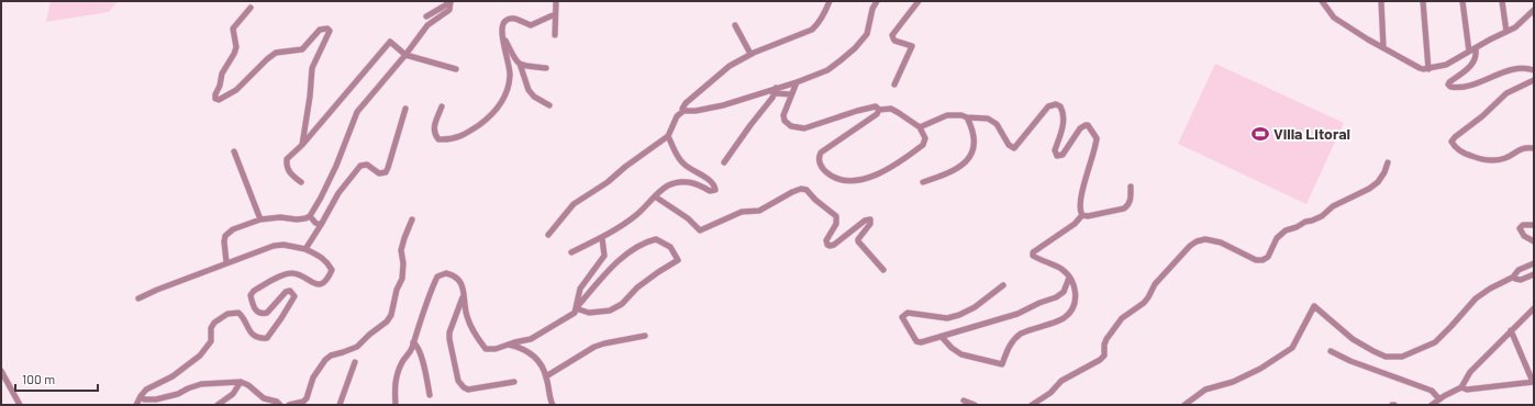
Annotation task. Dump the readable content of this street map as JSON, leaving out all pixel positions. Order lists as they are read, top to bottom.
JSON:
{
  "places": {
    "sports": ["Villa Litoral"]
  },
  "scale_bar": "100 m"
}
